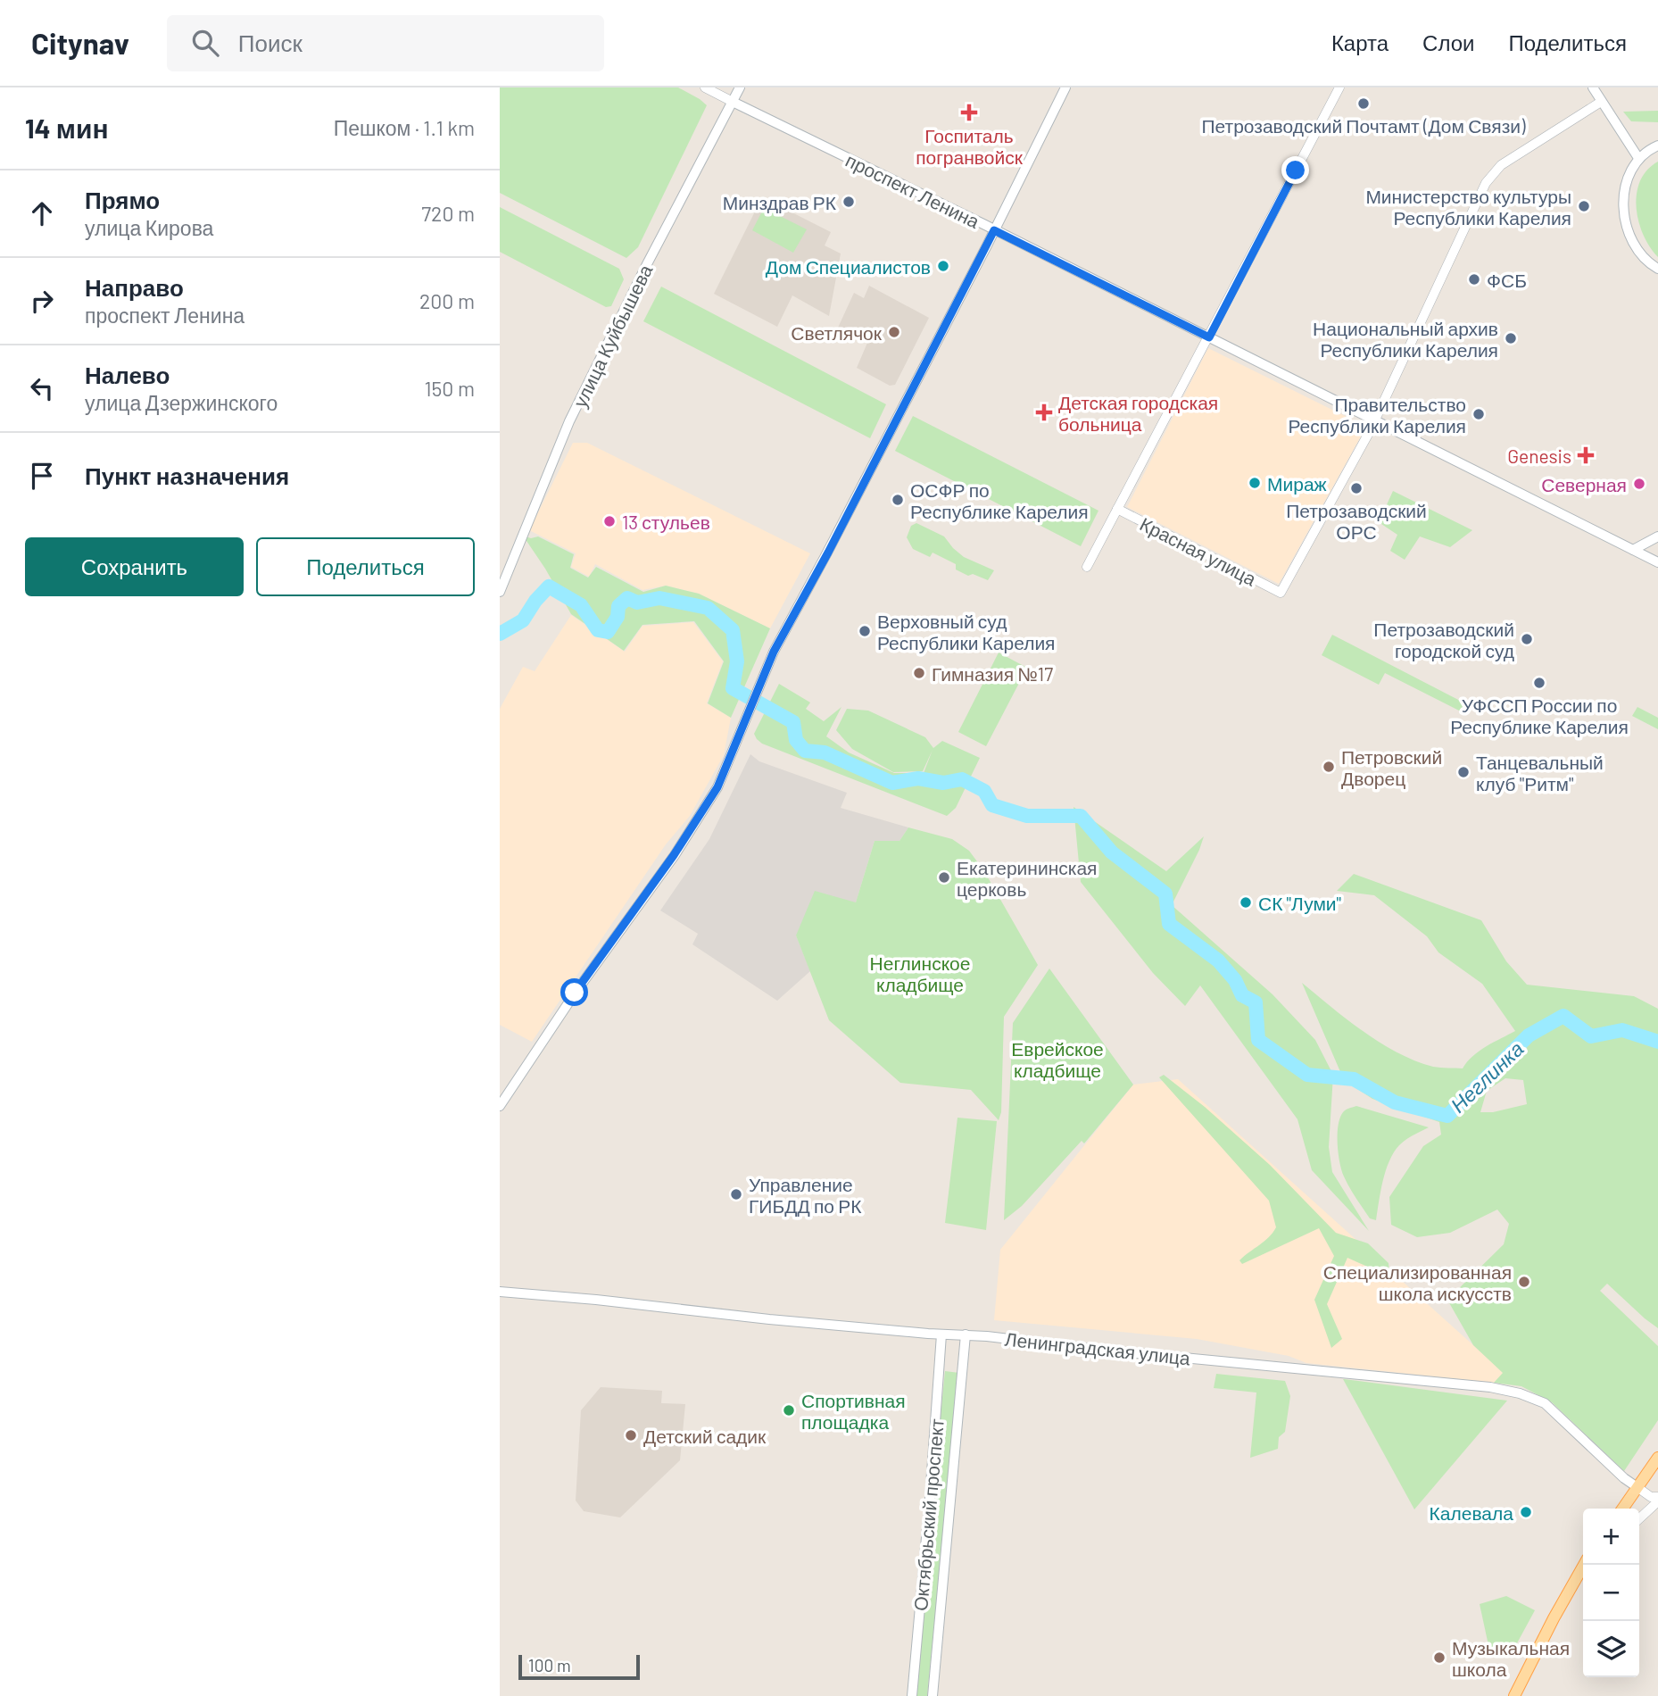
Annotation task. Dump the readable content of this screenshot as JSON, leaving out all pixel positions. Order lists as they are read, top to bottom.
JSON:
{
  "streets": {
    "main road": [
      "проспект Ленина",
      "улица Куйбышева",
      "Ленинградская улица",
      "Октябрьский проспект"
    ],
    "street": ["Красная улица"]
  },
  "crossings": [
    ["проспект Ленина", "улица Куйбышева"],
    ["проспект Ленина", "Красная улица"],
    ["Ленинградская улица", "Октябрьский проспект"]
  ],
  "water": ["Неглинка"],
  "parks": ["Неглинское кладбище", "Еврейское кладбище"],
  "places": {
    "other": [
      "Петрозаводский Почтамт (Дом Связи)",
      "Минздрав РК",
      "Министерство культуры Республики Карелия",
      "Дом Специалистов",
      "ФСБ",
      "Светлячок",
      "Национальный архив Республики Карелия",
      "Правительство Республики Карелия",
      "Мираж",
      "Северная",
      "Петрозаводский ОРС",
      "ОСФР по Республике Карелия",
      "13 стульев",
      "Верховный суд Республики Карелия",
      "Петрозаводский городской суд",
      "Гимназия №17",
      "УФССП России по Республике Карелия",
      "Петровский Дворец",
      "Танцевальный клуб \"Ритм\"",
      "Екатерининская церковь",
      "СК \"Луми\"",
      "Управление ГИБДД по РК",
      "Специализированная школа искусств",
      "Спортивная площадка",
      "Детский садик",
      "Калевала",
      "Музыкальная школа"
    ],
    "health": ["Госпиталь погранвойск", "Детская городская больница", "Genesis"]
  },
  "scale_bar": "100 m",
  "page": {
    "header": "Citynav",
    "search": "Поиск",
    "nav": ["Карта", "Слои", "Поделиться"],
    "heading": ["14 мин", "Пешком · 1.1 km"],
    "list": [
      ["Прямо", "улица Кирова", "720 m"],
      ["Направо", "проспект Ленина", "200 m"],
      ["Налево", "улица Дзержинского", "150 m"],
      "Пункт назначения"
    ],
    "buttons": ["Сохранить", "Поделиться"],
    "map_buttons": ["+", "−"],
    "scale": "100 m"
  }
}
